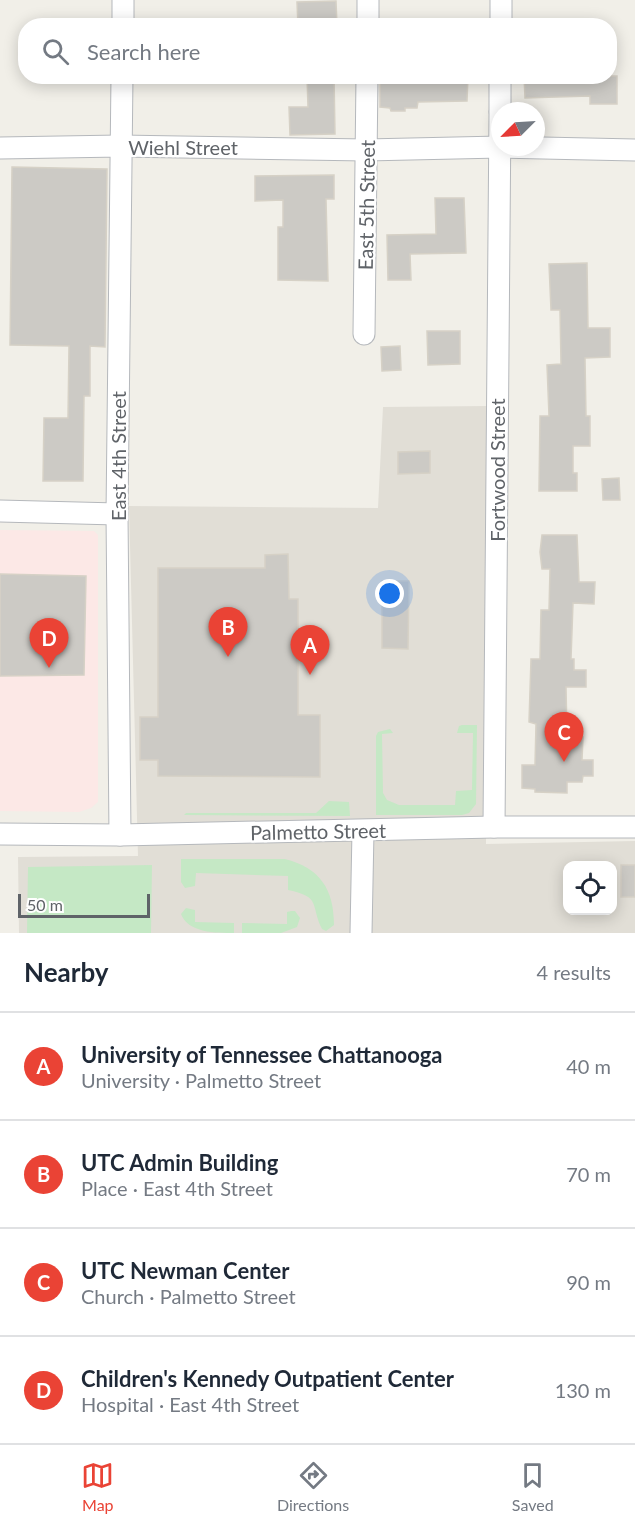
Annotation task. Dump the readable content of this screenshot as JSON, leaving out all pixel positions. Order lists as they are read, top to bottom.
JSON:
{
  "streets": {
    "street": [
      "Wiehl Street",
      "East 5th Street",
      "East 4th Street",
      "Fortwood Street",
      "Palmetto Street"
    ]
  },
  "crossings": [
    ["Wiehl Street", "East 5th Street"],
    ["Wiehl Street", "East 4th Street"],
    ["East 4th Street", "Palmetto Street"],
    ["Fortwood Street", "Palmetto Street"]
  ],
  "scale_bar": "50 m",
  "north": "bottom left",
  "page": {
    "search": "Search here",
    "pins": [
      "B",
      "D",
      "A",
      "C"
    ],
    "scale": "50 m",
    "heading": ["Nearby", "4 results"],
    "list": [
      {
        "mark": "A",
        "name": "University of Tennessee Chattanooga",
        "note": "University · Palmetto Street",
        "value": "40 m"
      },
      {
        "mark": "B",
        "name": "UTC Admin Building",
        "note": "Place · East 4th Street",
        "value": "70 m"
      },
      {
        "mark": "C",
        "name": "UTC Newman Center",
        "note": "Church · Palmetto Street",
        "value": "90 m"
      },
      {
        "mark": "D",
        "name": "Children's Kennedy Outpatient Center",
        "note": "Hospital · East 4th Street",
        "value": "130 m"
      }
    ],
    "nav": ["Map", "Directions", "Saved"]
  }
}
